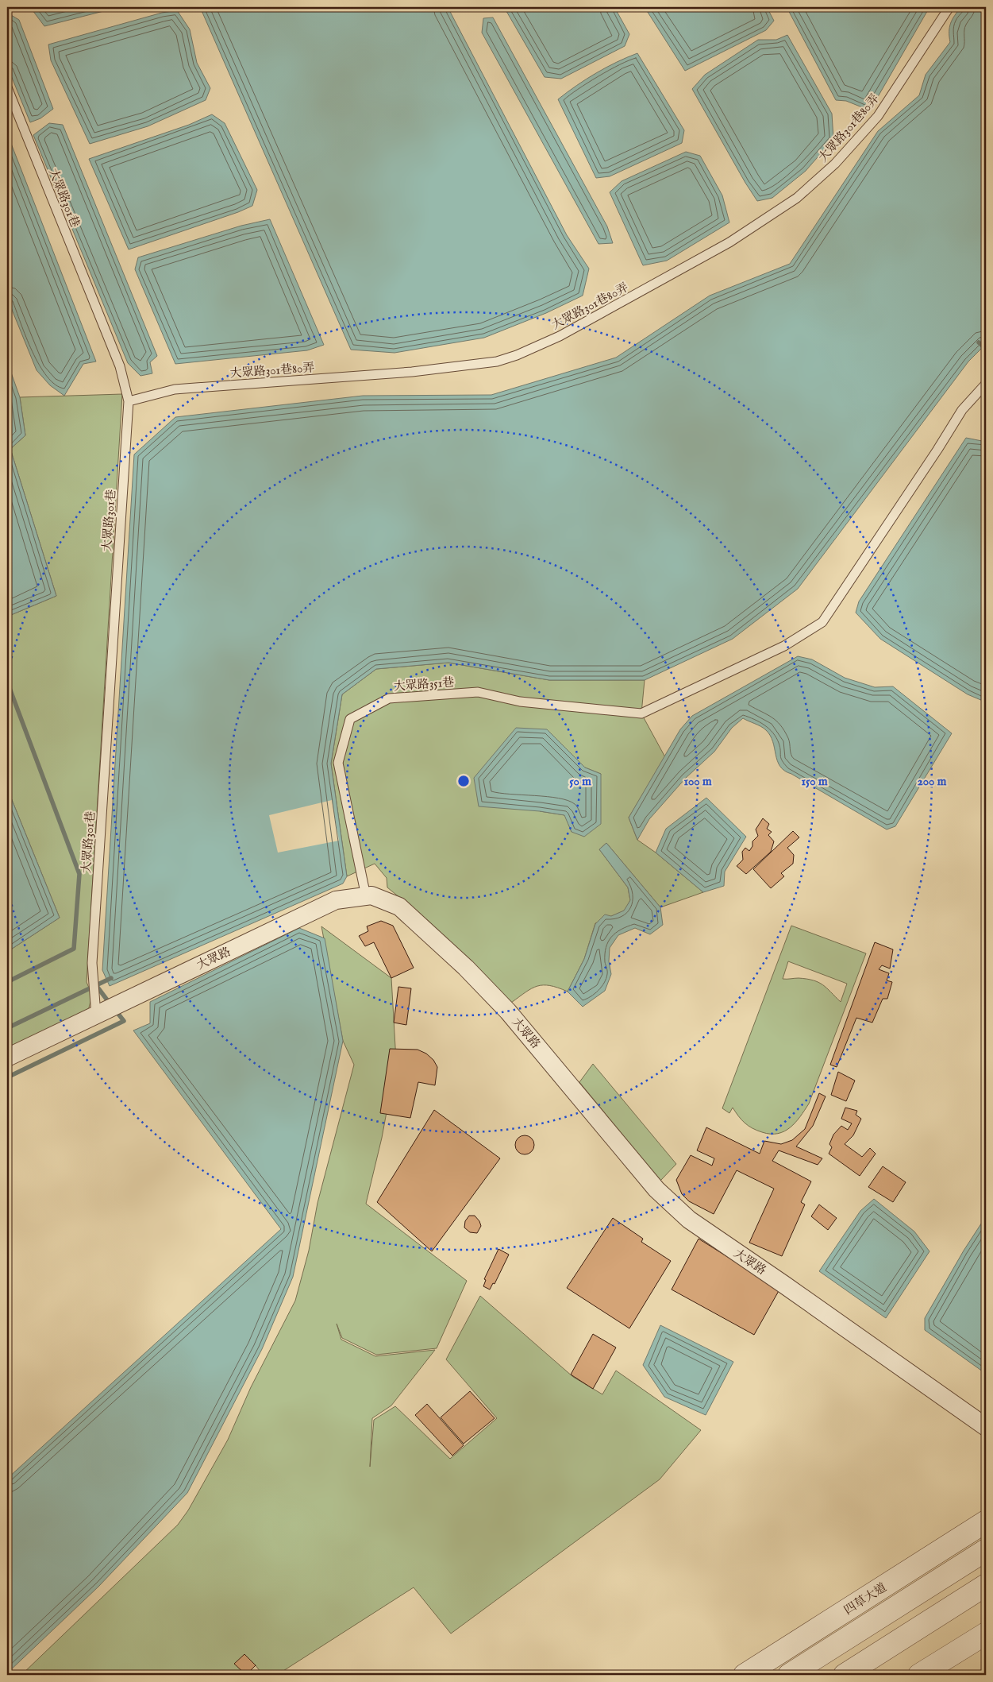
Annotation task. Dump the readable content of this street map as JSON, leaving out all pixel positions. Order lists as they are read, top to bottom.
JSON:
{
  "streets": {
    "street": ["大眾路", "四草大道"],
    "lane": ["大眾路301巷80弄", "大眾路301巷", "大眾路351巷"]
  },
  "crossings": [
    ["大眾路301巷80弄", "大眾路301巷"],
    ["大眾路301巷", "大眾路"],
    ["大眾路351巷", "大眾路"]
  ],
  "rings": [
    "50 m",
    "100 m",
    "150 m",
    "200 m"
  ]
}
